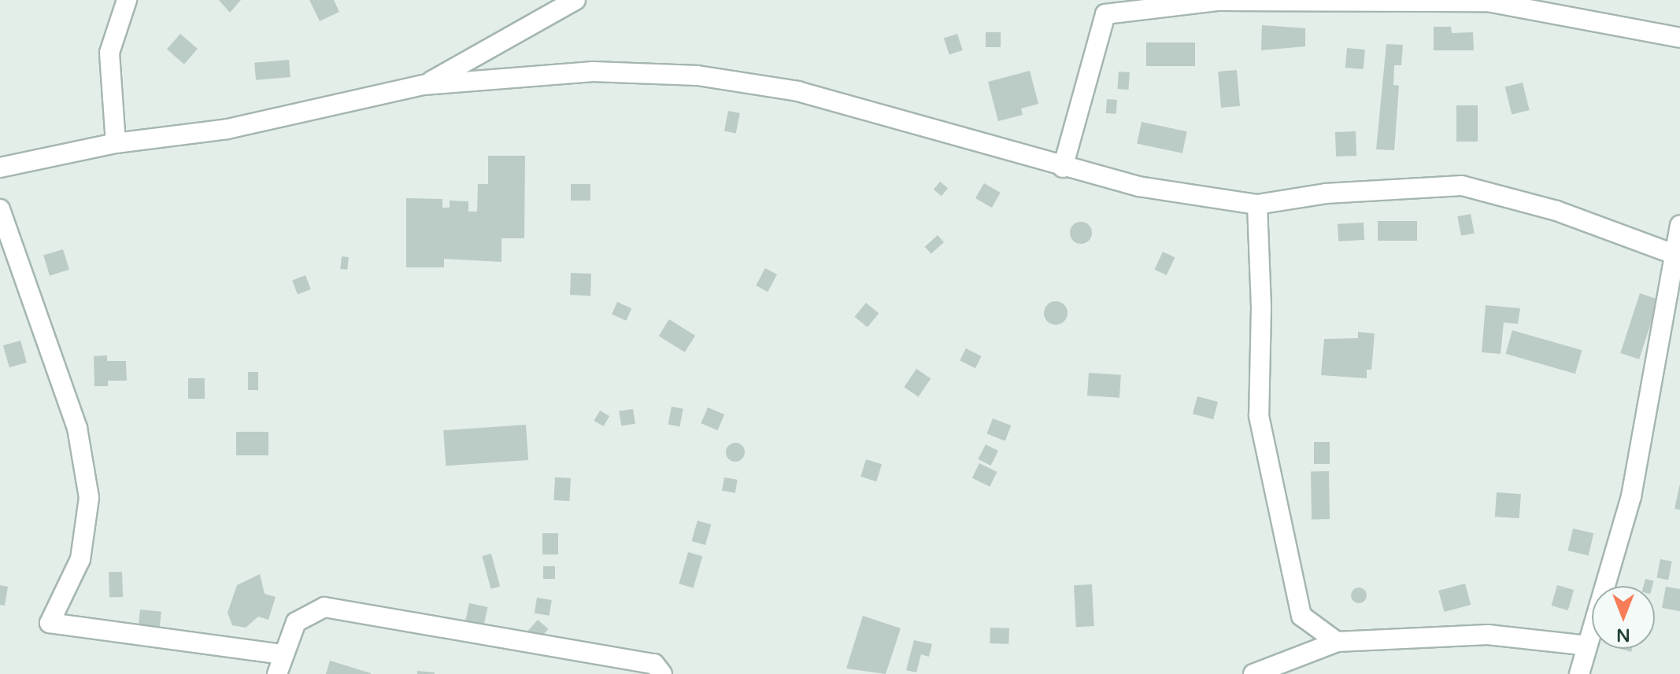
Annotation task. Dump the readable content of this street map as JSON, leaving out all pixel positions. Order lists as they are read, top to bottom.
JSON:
{
  "north": "bottom"
}
